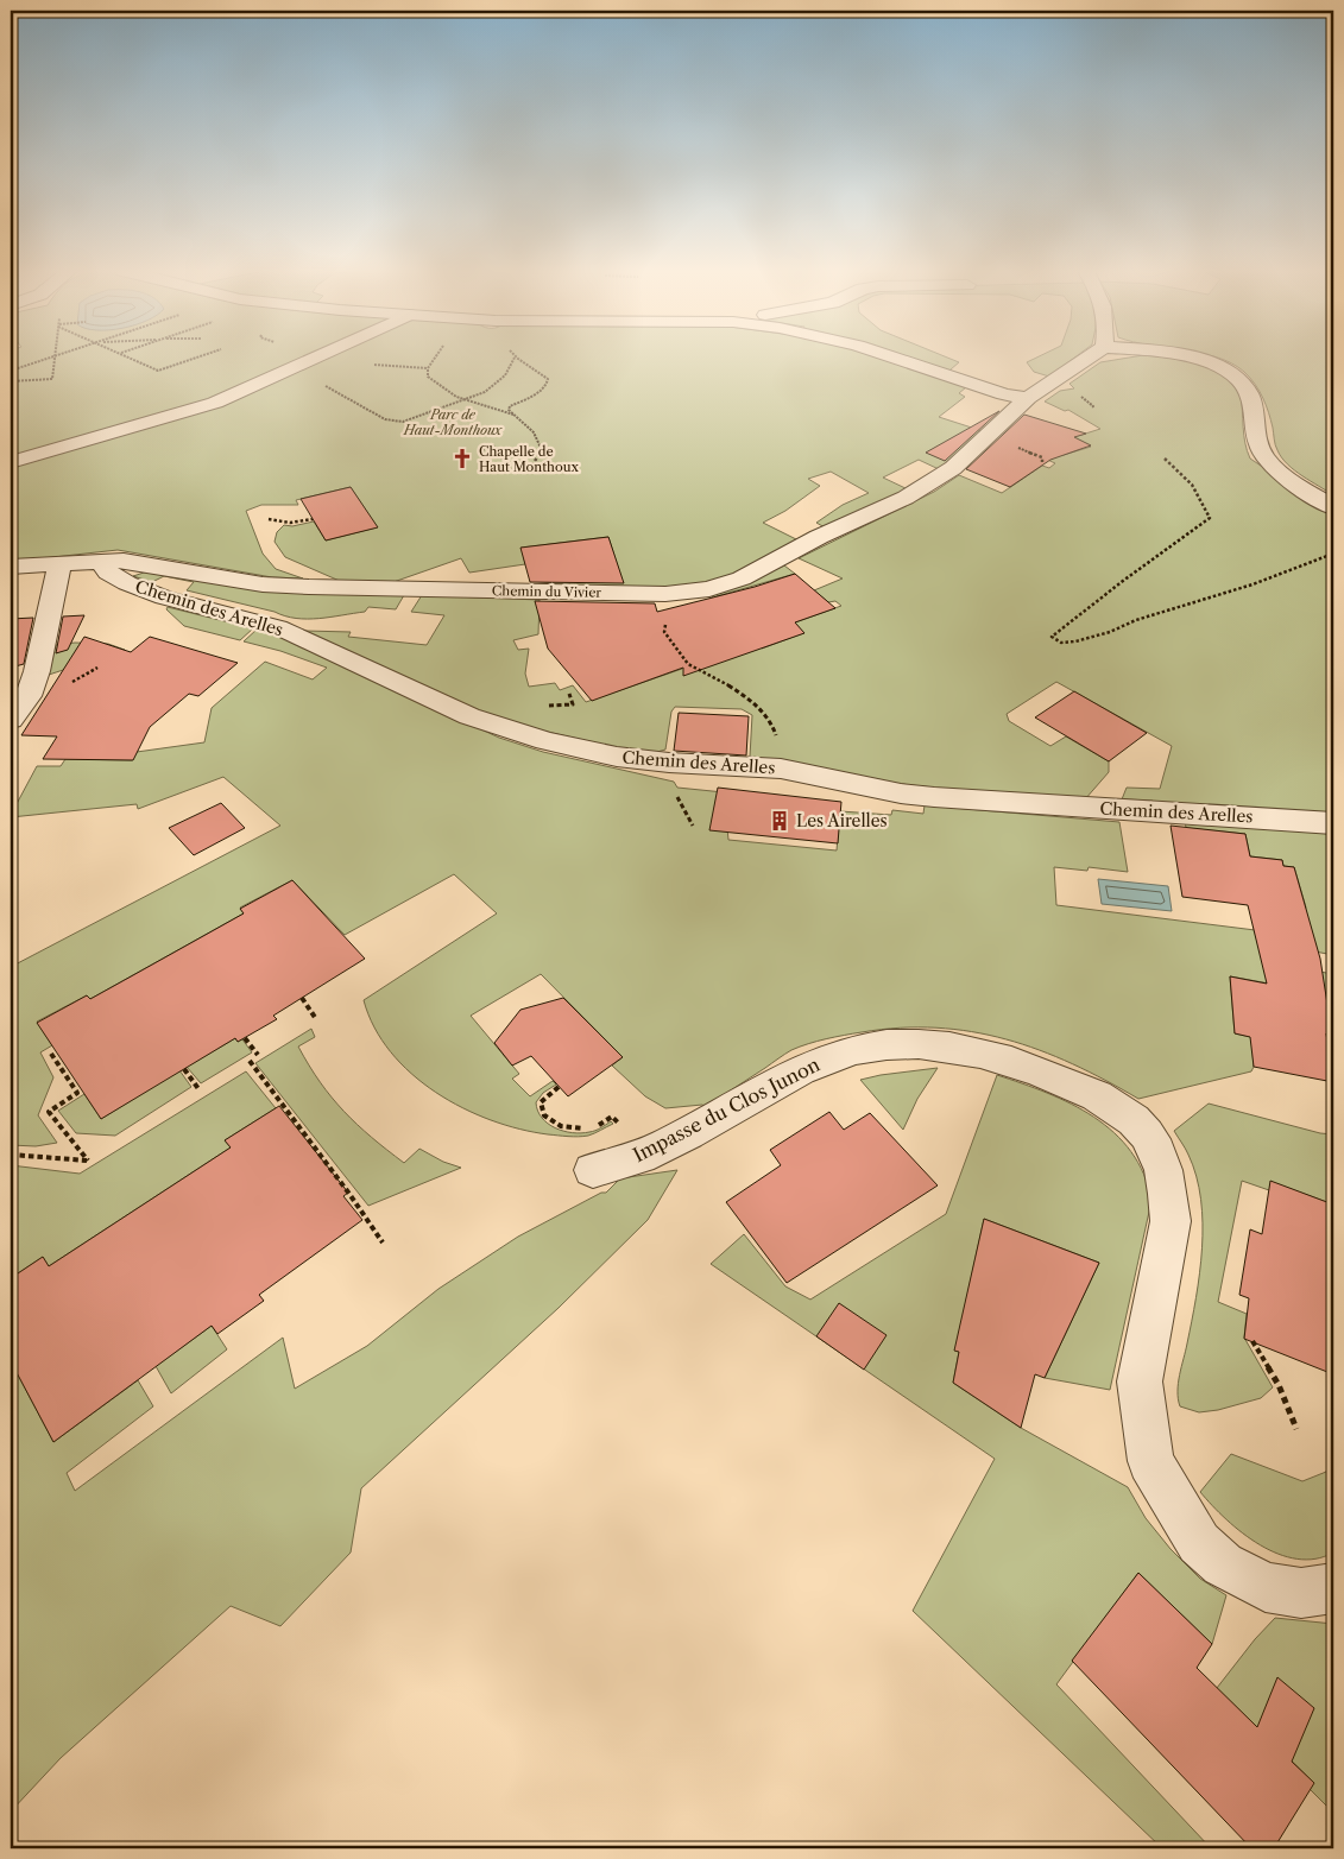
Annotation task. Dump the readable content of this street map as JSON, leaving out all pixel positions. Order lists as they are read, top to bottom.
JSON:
{
  "streets": {
    "street": ["Chemin du Vivier", "Chemin des Arelles", "Impasse du Clos Junon"]
  },
  "crossings": [
    ["Chemin du Vivier", "Chemin des Arelles"]
  ],
  "parks": ["Parc de Haut-Monthoux"],
  "places": {
    "church": ["Chapelle de Haut Monthoux"],
    "building": ["Les Airelles"]
  }
}
